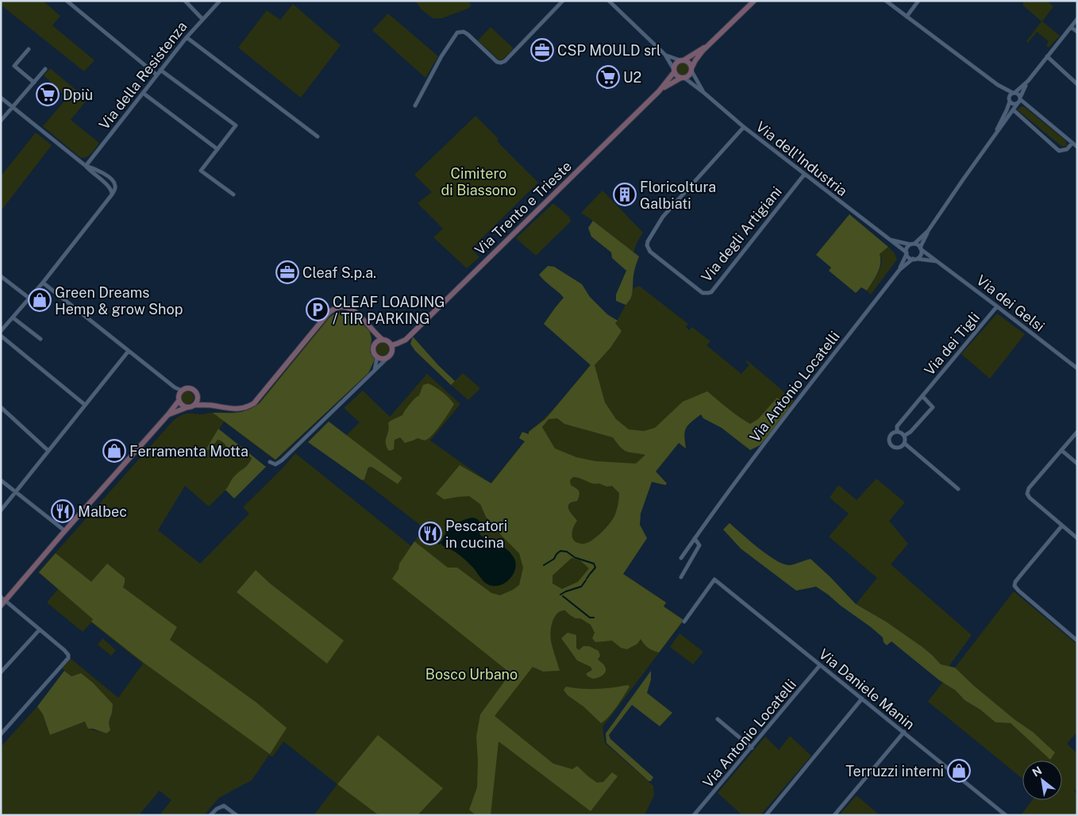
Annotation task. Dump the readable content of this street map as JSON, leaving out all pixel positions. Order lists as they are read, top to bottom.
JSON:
{
  "streets": {
    "street": [
      "Via della Resistenza",
      "Via dell'Industria",
      "Via Trento e Trieste",
      "Via degli Artigiani",
      "Via dei Gelsi",
      "Via dei Tigli",
      "Via Antonio Locatelli",
      "Via Daniele Manin"
    ]
  },
  "crossings": [
    ["Via dell'Industria", "Via Trento e Trieste"],
    ["Via dell'Industria", "Via degli Artigiani"],
    ["Via dell'Industria", "Via dei Gelsi"],
    ["Via dell'Industria", "Via Antonio Locatelli"],
    ["Via dei Gelsi", "Via dei Tigli"],
    ["Via dei Gelsi", "Via Antonio Locatelli"],
    ["Via Antonio Locatelli", "Via Daniele Manin"]
  ],
  "parks": ["Cimitero di Biassono", "Bosco Urbano"],
  "places": {
    "office": ["CSP MOULD srl", "Cleaf S.p.a."],
    "supermarket": ["U2", "Dpiù"],
    "building": ["Floricoltura Galbiati"],
    "shop": ["Green Dreams Hemp & grow Shop", "Ferramenta Motta", "Terruzzi interni"],
    "parking": ["CLEAF LOADING / TIR PARKING"],
    "restaurant": ["Malbec", "Pescatori in cucina"]
  },
  "north": "top left"
}
